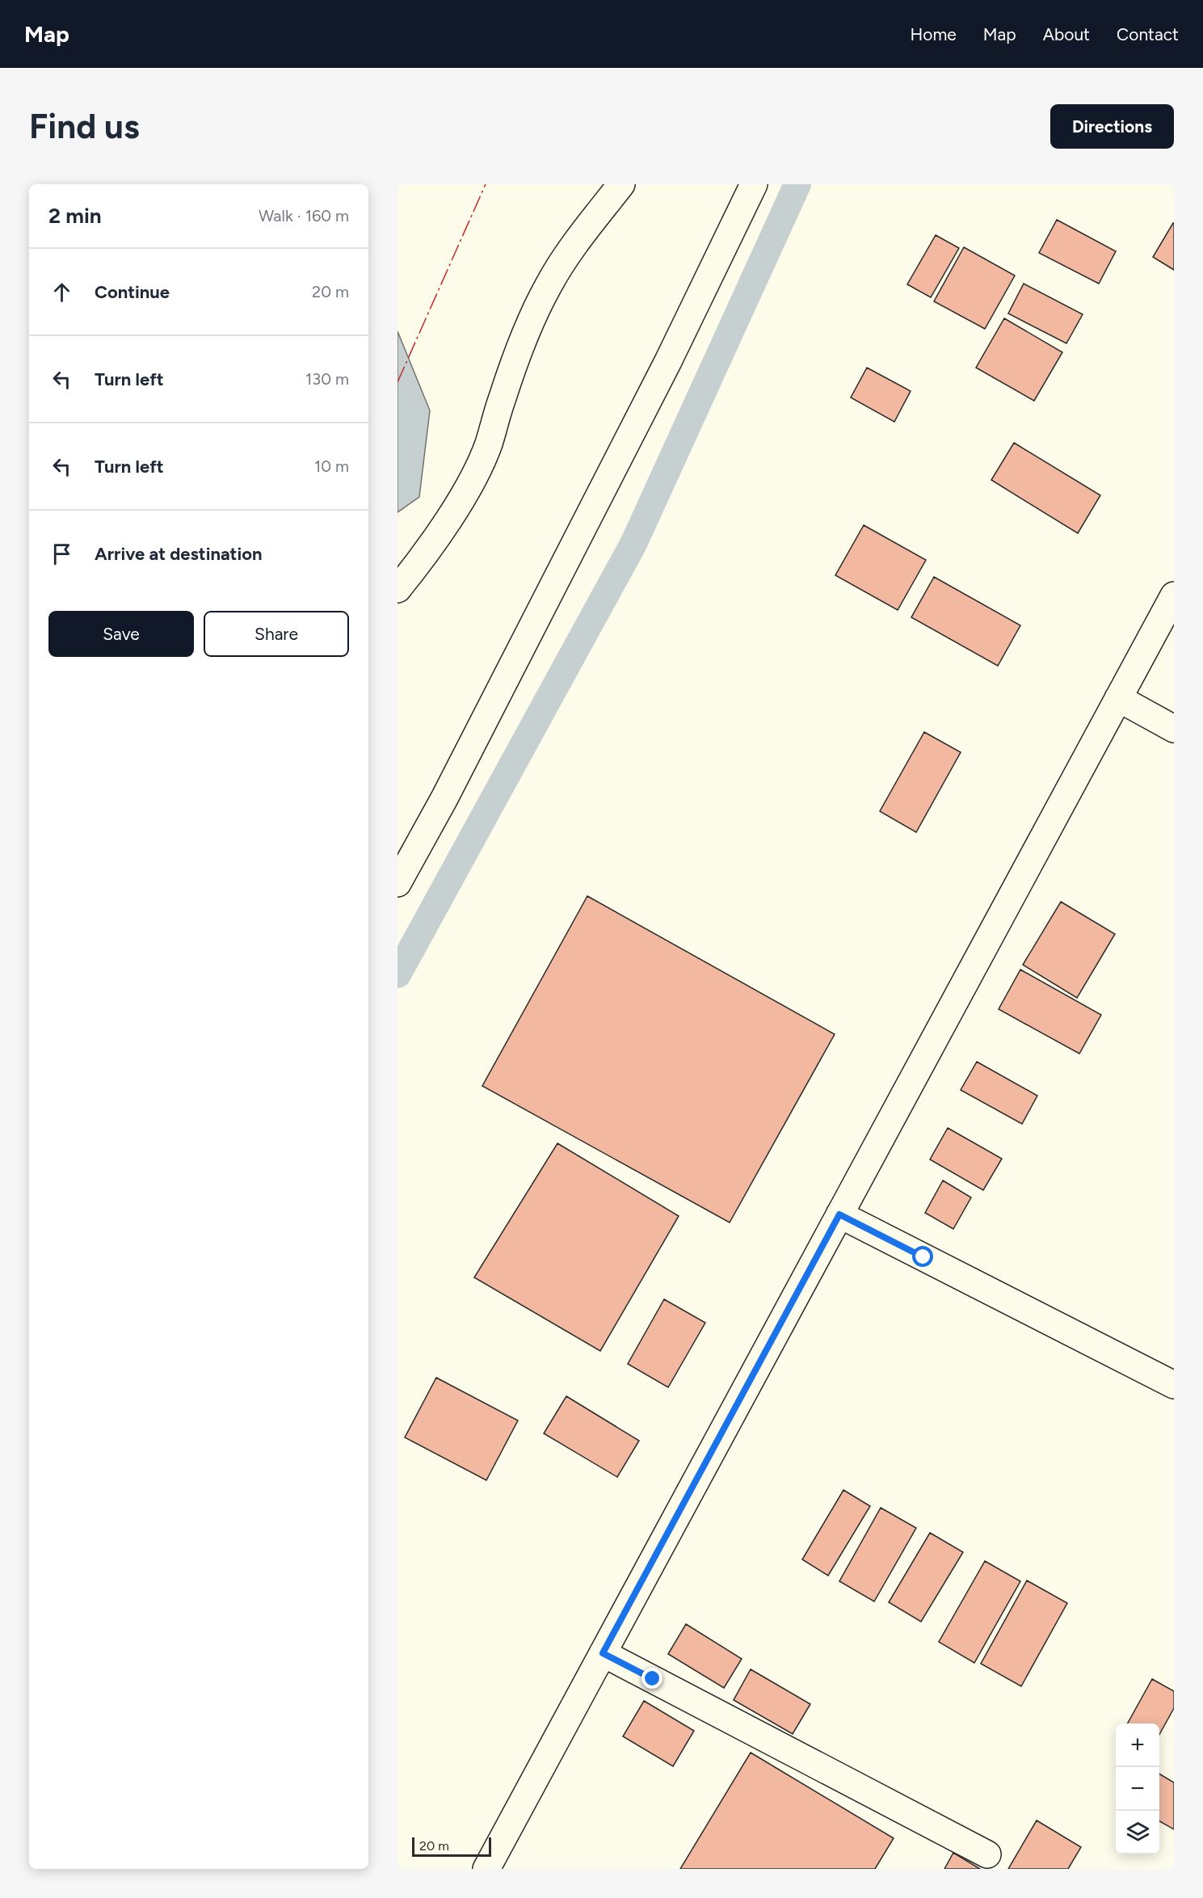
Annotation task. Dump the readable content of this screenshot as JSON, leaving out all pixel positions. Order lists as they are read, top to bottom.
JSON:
{
  "scale_bar": "20 m",
  "page": {
    "header": "Map",
    "nav": [
      "Home",
      "Map",
      "About",
      "Contact"
    ],
    "buttons": [
      "Directions",
      ["Save", "Share"]
    ],
    "title": "Find us",
    "heading": ["2 min", "Walk · 160 m"],
    "list": [
      ["Continue", "20 m"],
      ["Turn left", "130 m"],
      ["Turn left", "10 m"],
      "Arrive at destination"
    ],
    "map_buttons": ["+", "−"],
    "scale": "20 m"
  }
}
